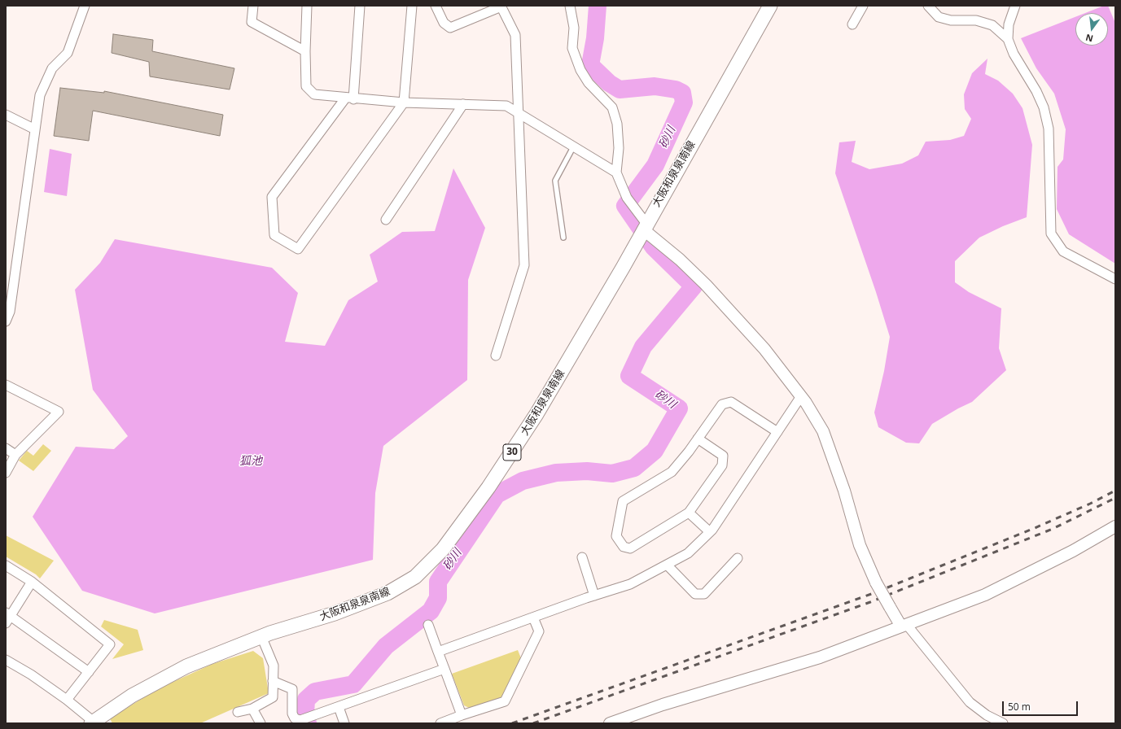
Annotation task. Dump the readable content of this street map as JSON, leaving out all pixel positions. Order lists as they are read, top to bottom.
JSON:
{
  "streets": {
    "main road": ["大阪和泉泉南線", "30"]
  },
  "water": ["砂川", "狐池"],
  "scale_bar": "50 m",
  "north": "bottom"
}
